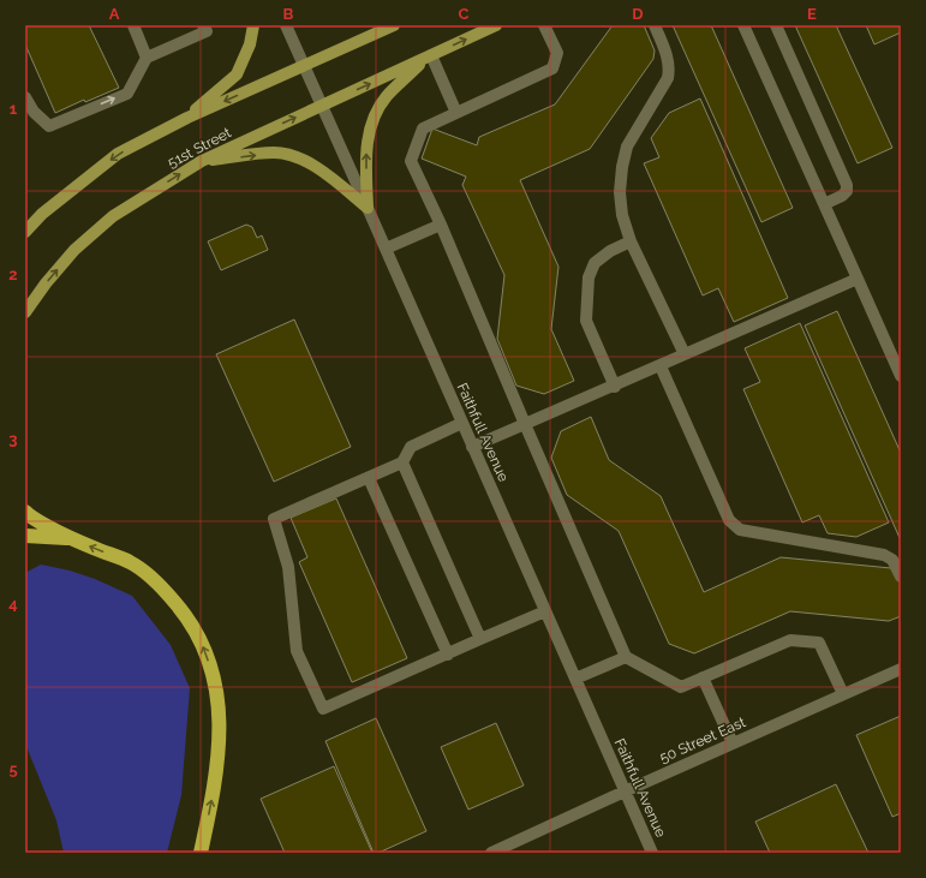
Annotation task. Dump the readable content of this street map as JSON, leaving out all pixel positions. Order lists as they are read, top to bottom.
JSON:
{
  "streets": {
    "main road": ["51st Street"],
    "street": ["Faithfull Avenue", "50 Street East"]
  },
  "crossings": [
    ["51st Street", "Faithfull Avenue"],
    ["Faithfull Avenue", "50 Street East"]
  ],
  "grid": {
    "columns": [
      "A",
      "B",
      "C",
      "D",
      "E"
    ],
    "rows": [
      "1",
      "2",
      "3",
      "4",
      "5"
    ]
  }
}
